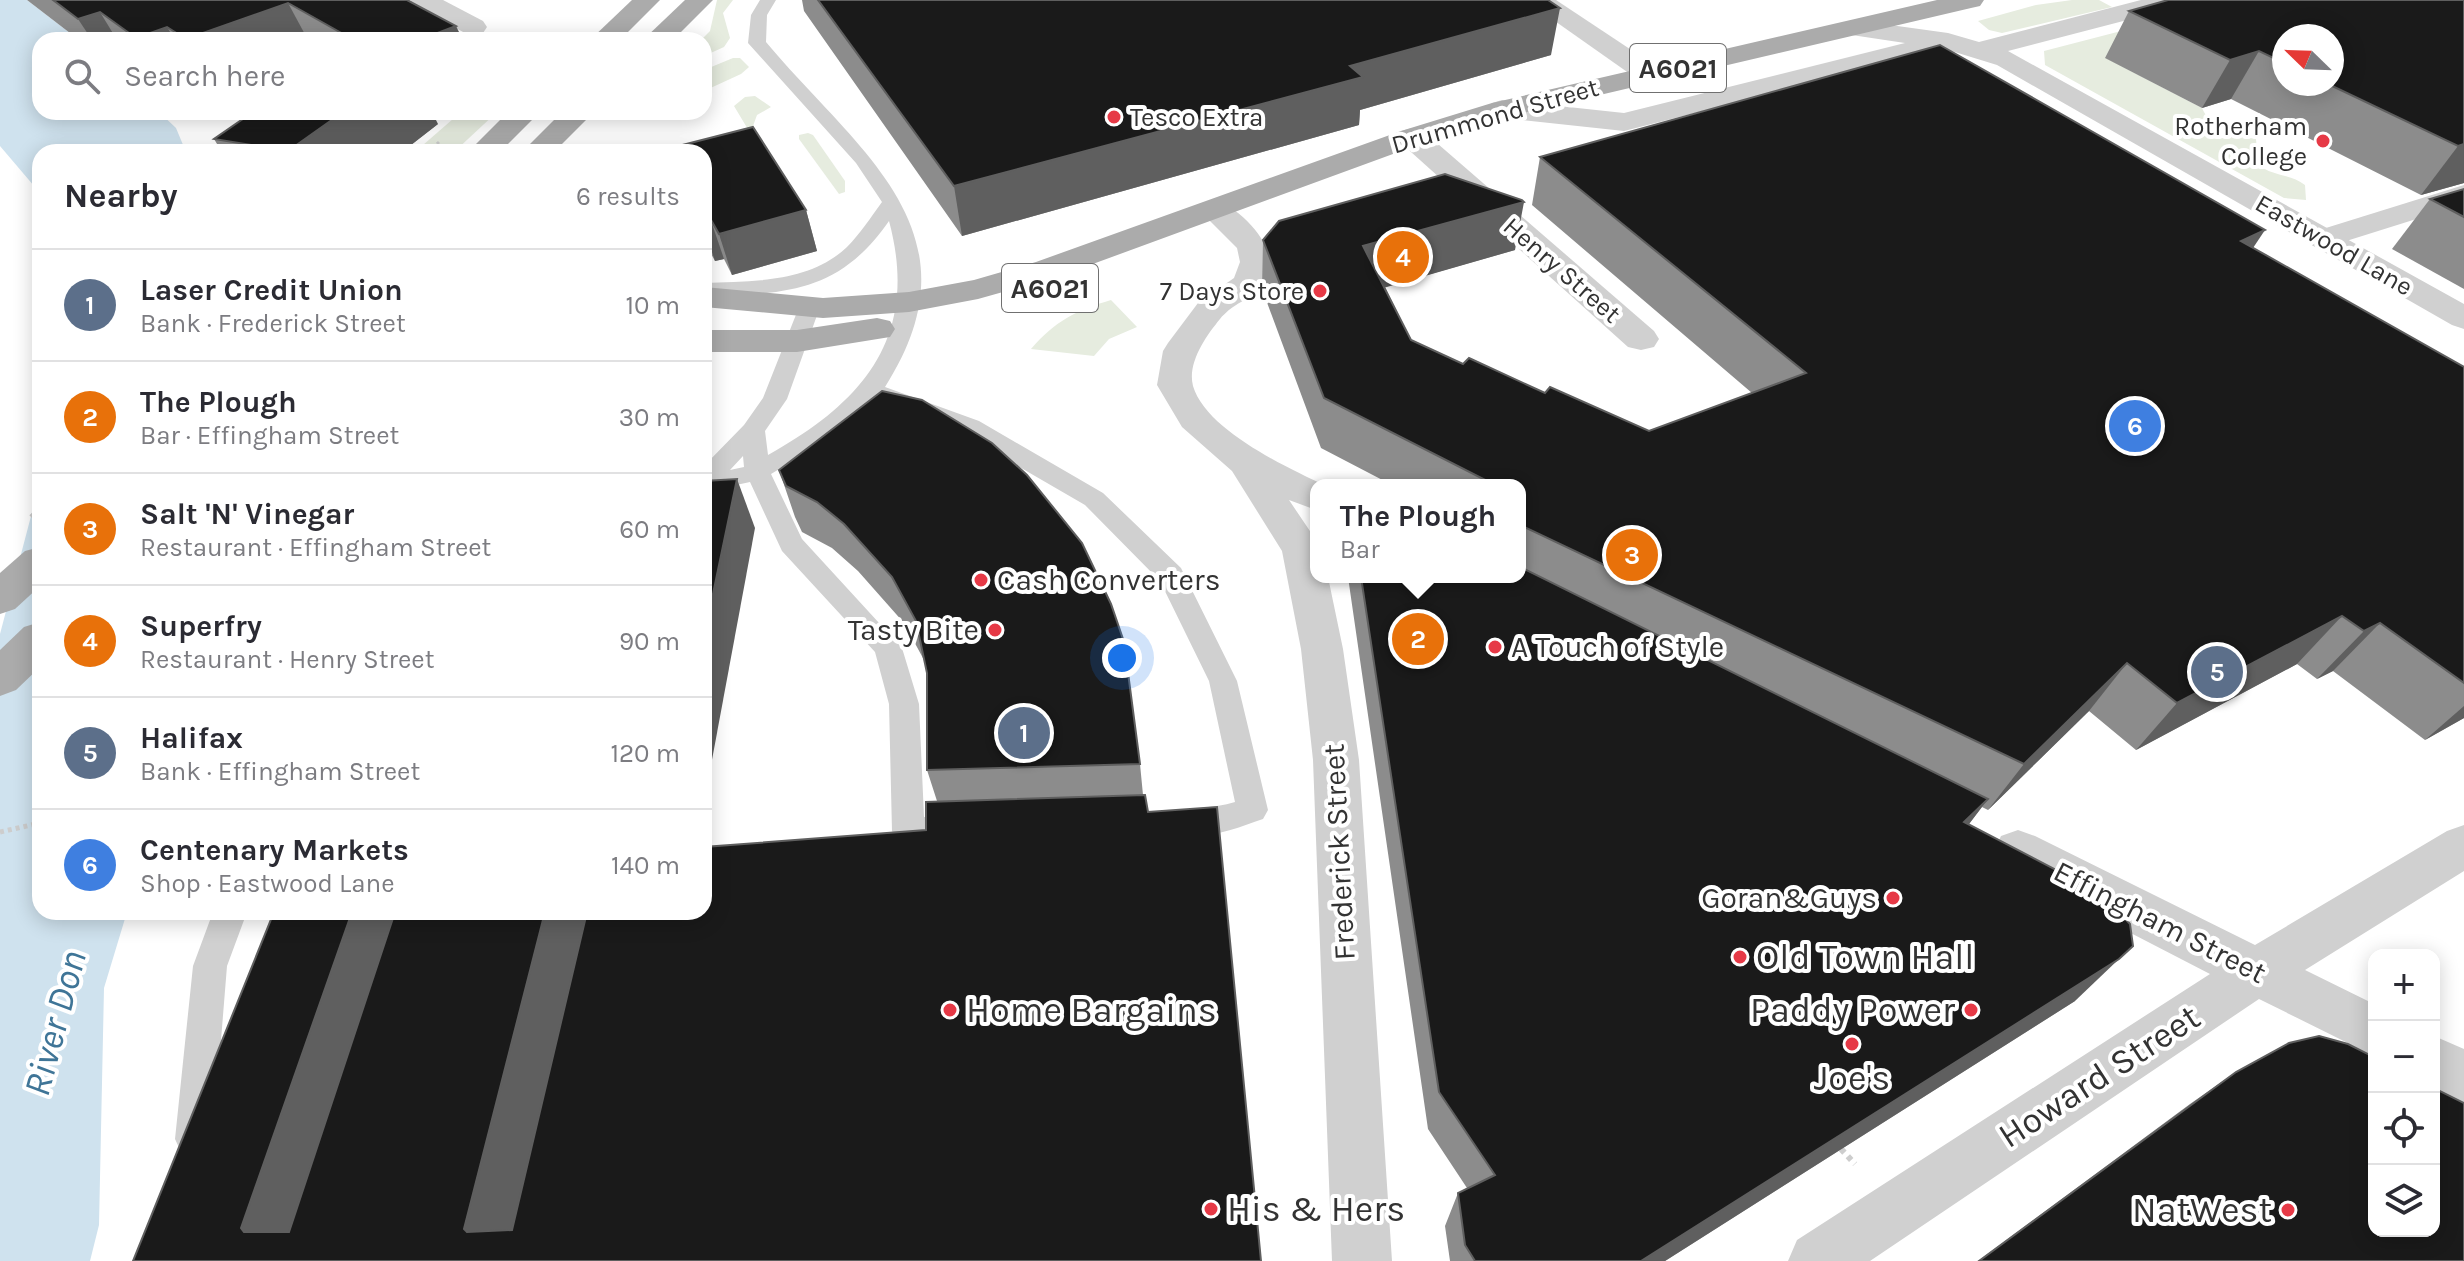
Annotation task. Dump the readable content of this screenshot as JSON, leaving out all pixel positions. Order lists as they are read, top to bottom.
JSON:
{
  "streets": {
    "main road": ["A6021", "Drummond Street"],
    "street": [
      "Eastwood Lane",
      "Henry Street",
      "Frederick Street",
      "Effingham Street",
      "Howard Street"
    ]
  },
  "crossings": [
    ["A6021", "Drummond Street"],
    ["A6021", "Eastwood Lane"],
    ["Drummond Street", "Eastwood Lane"],
    ["Drummond Street", "Henry Street"],
    ["Effingham Street", "Howard Street"]
  ],
  "water": ["River Don"],
  "places": [
    "Tesco Extra",
    "Rotherham College",
    "7 Days Store",
    "Cash Converters",
    "Tasty Bite",
    "A Touch of Style",
    "Goran&Guys",
    "Old Town Hall",
    "Home Bargains",
    "Paddy Power",
    "Joe's",
    "His & Hers",
    "NatWest"
  ],
  "north": "top left",
  "page": {
    "search": "Search here",
    "heading": ["Nearby", "6 results"],
    "pins": [
      "4",
      "6",
      "3",
      "2",
      "5",
      "1"
    ],
    "list": [
      {
        "mark": "1",
        "name": "Laser Credit Union",
        "note": "Bank · Frederick Street",
        "value": "10 m"
      },
      {
        "mark": "2",
        "name": "The Plough",
        "note": "Bar · Effingham Street",
        "value": "30 m"
      },
      {
        "mark": "3",
        "name": "Salt 'N' Vinegar",
        "note": "Restaurant · Effingham Street",
        "value": "60 m"
      },
      {
        "mark": "4",
        "name": "Superfry",
        "note": "Restaurant · Henry Street",
        "value": "90 m"
      },
      {
        "mark": "5",
        "name": "Halifax",
        "note": "Bank · Effingham Street",
        "value": "120 m"
      },
      {
        "mark": "6",
        "name": "Centenary Markets",
        "note": "Shop · Eastwood Lane",
        "value": "140 m"
      }
    ],
    "popup": ["The Plough", "Bar"],
    "map_buttons": ["+", "−"]
  }
}
